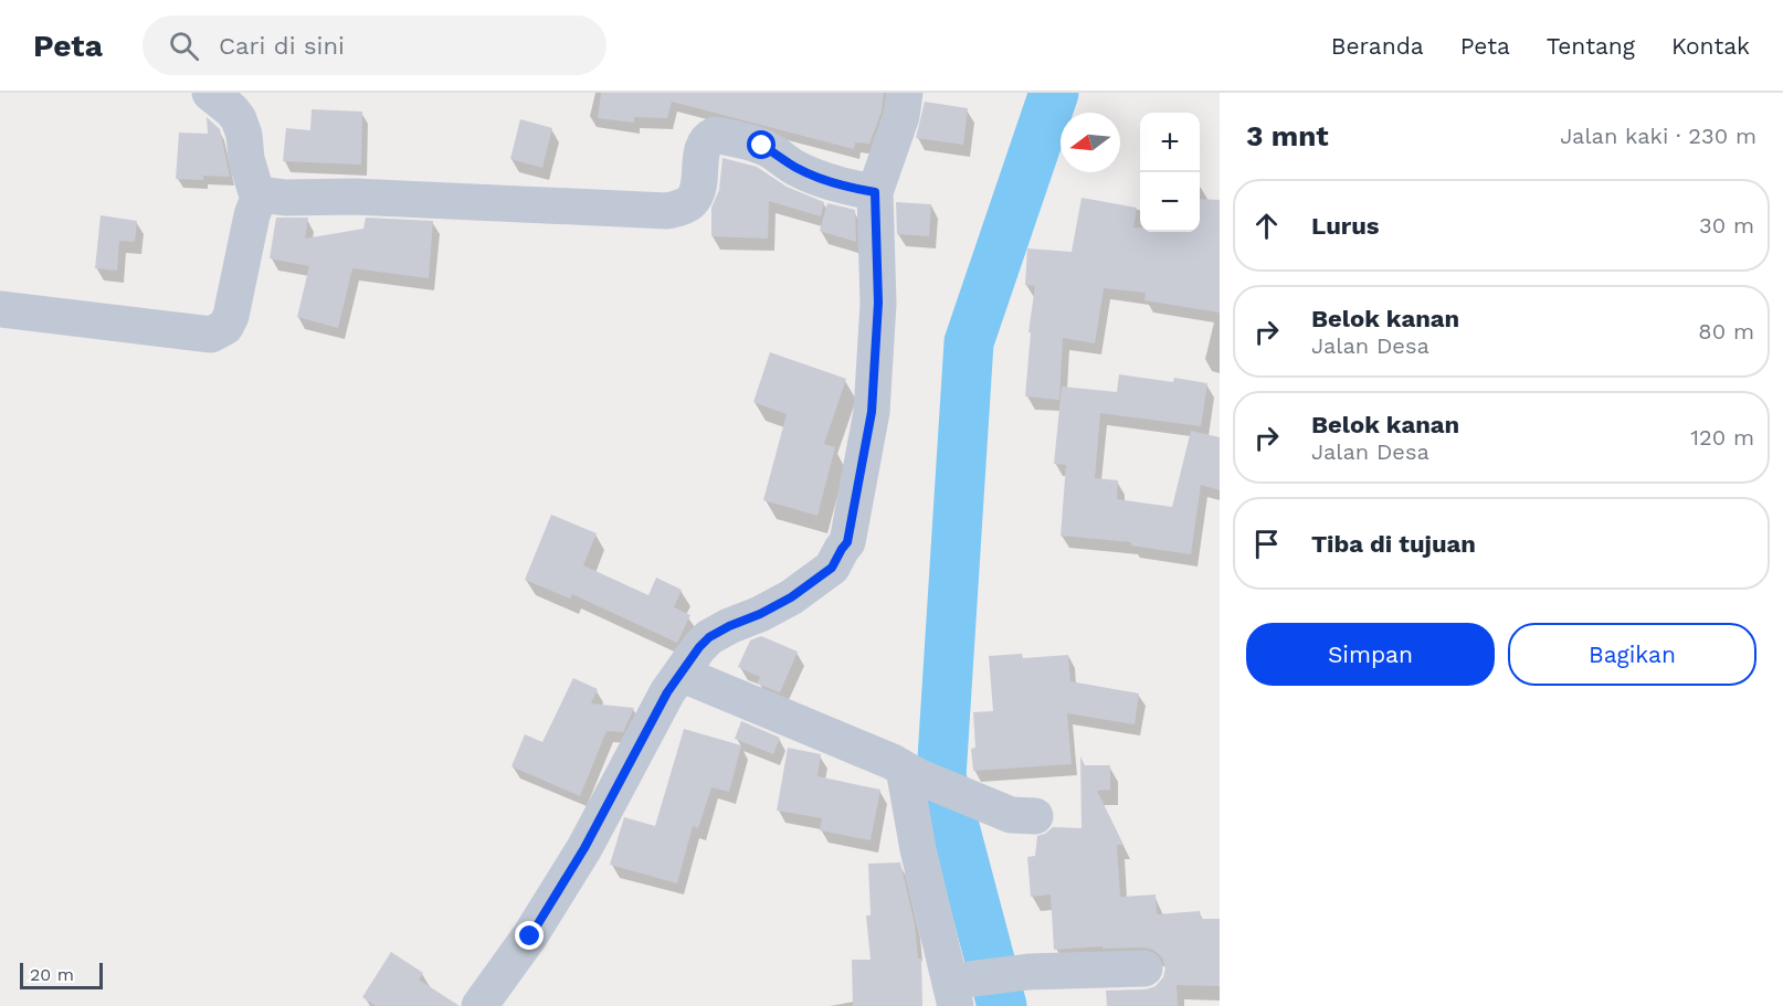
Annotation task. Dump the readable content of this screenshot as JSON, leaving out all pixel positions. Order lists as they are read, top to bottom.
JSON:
{
  "scale_bar": "20 m",
  "north": "left",
  "page": {
    "header": "Peta",
    "search": "Cari di sini",
    "nav": [
      "Beranda",
      "Peta",
      "Tentang",
      "Kontak"
    ],
    "heading": ["3 mnt", "Jalan kaki · 230 m"],
    "map_buttons": ["+", "−"],
    "list": [
      ["Lurus", "30 m"],
      ["Belok kanan", "Jalan Desa", "80 m"],
      ["Belok kanan", "Jalan Desa", "120 m"],
      "Tiba di tujuan"
    ],
    "buttons": ["Simpan", "Bagikan"],
    "scale": "20 m"
  }
}
